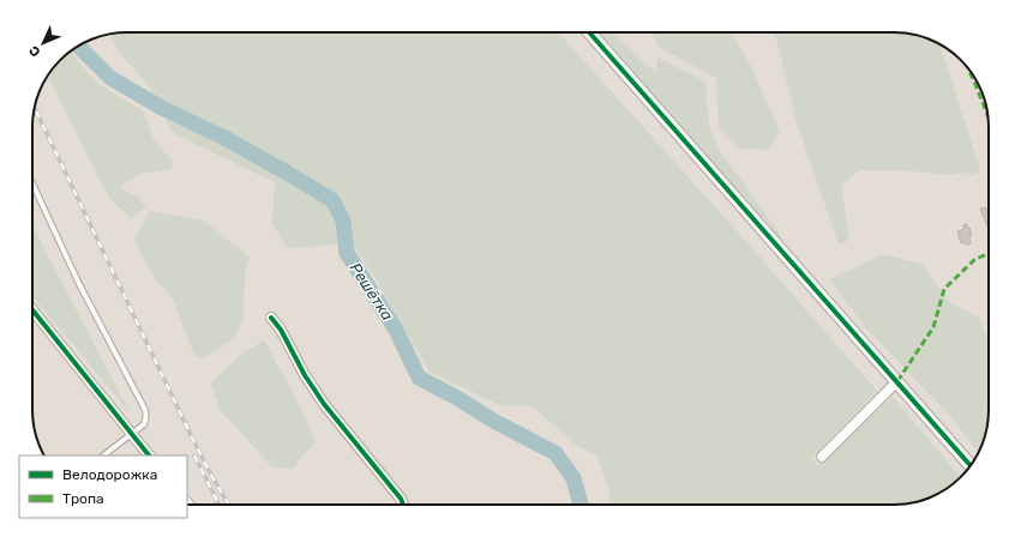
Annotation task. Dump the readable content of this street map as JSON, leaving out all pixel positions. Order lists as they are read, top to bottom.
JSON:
{
  "water": ["Решётка"],
  "legend": ["Велодорожка", "Тропа"],
  "north": "bottom left"
}
